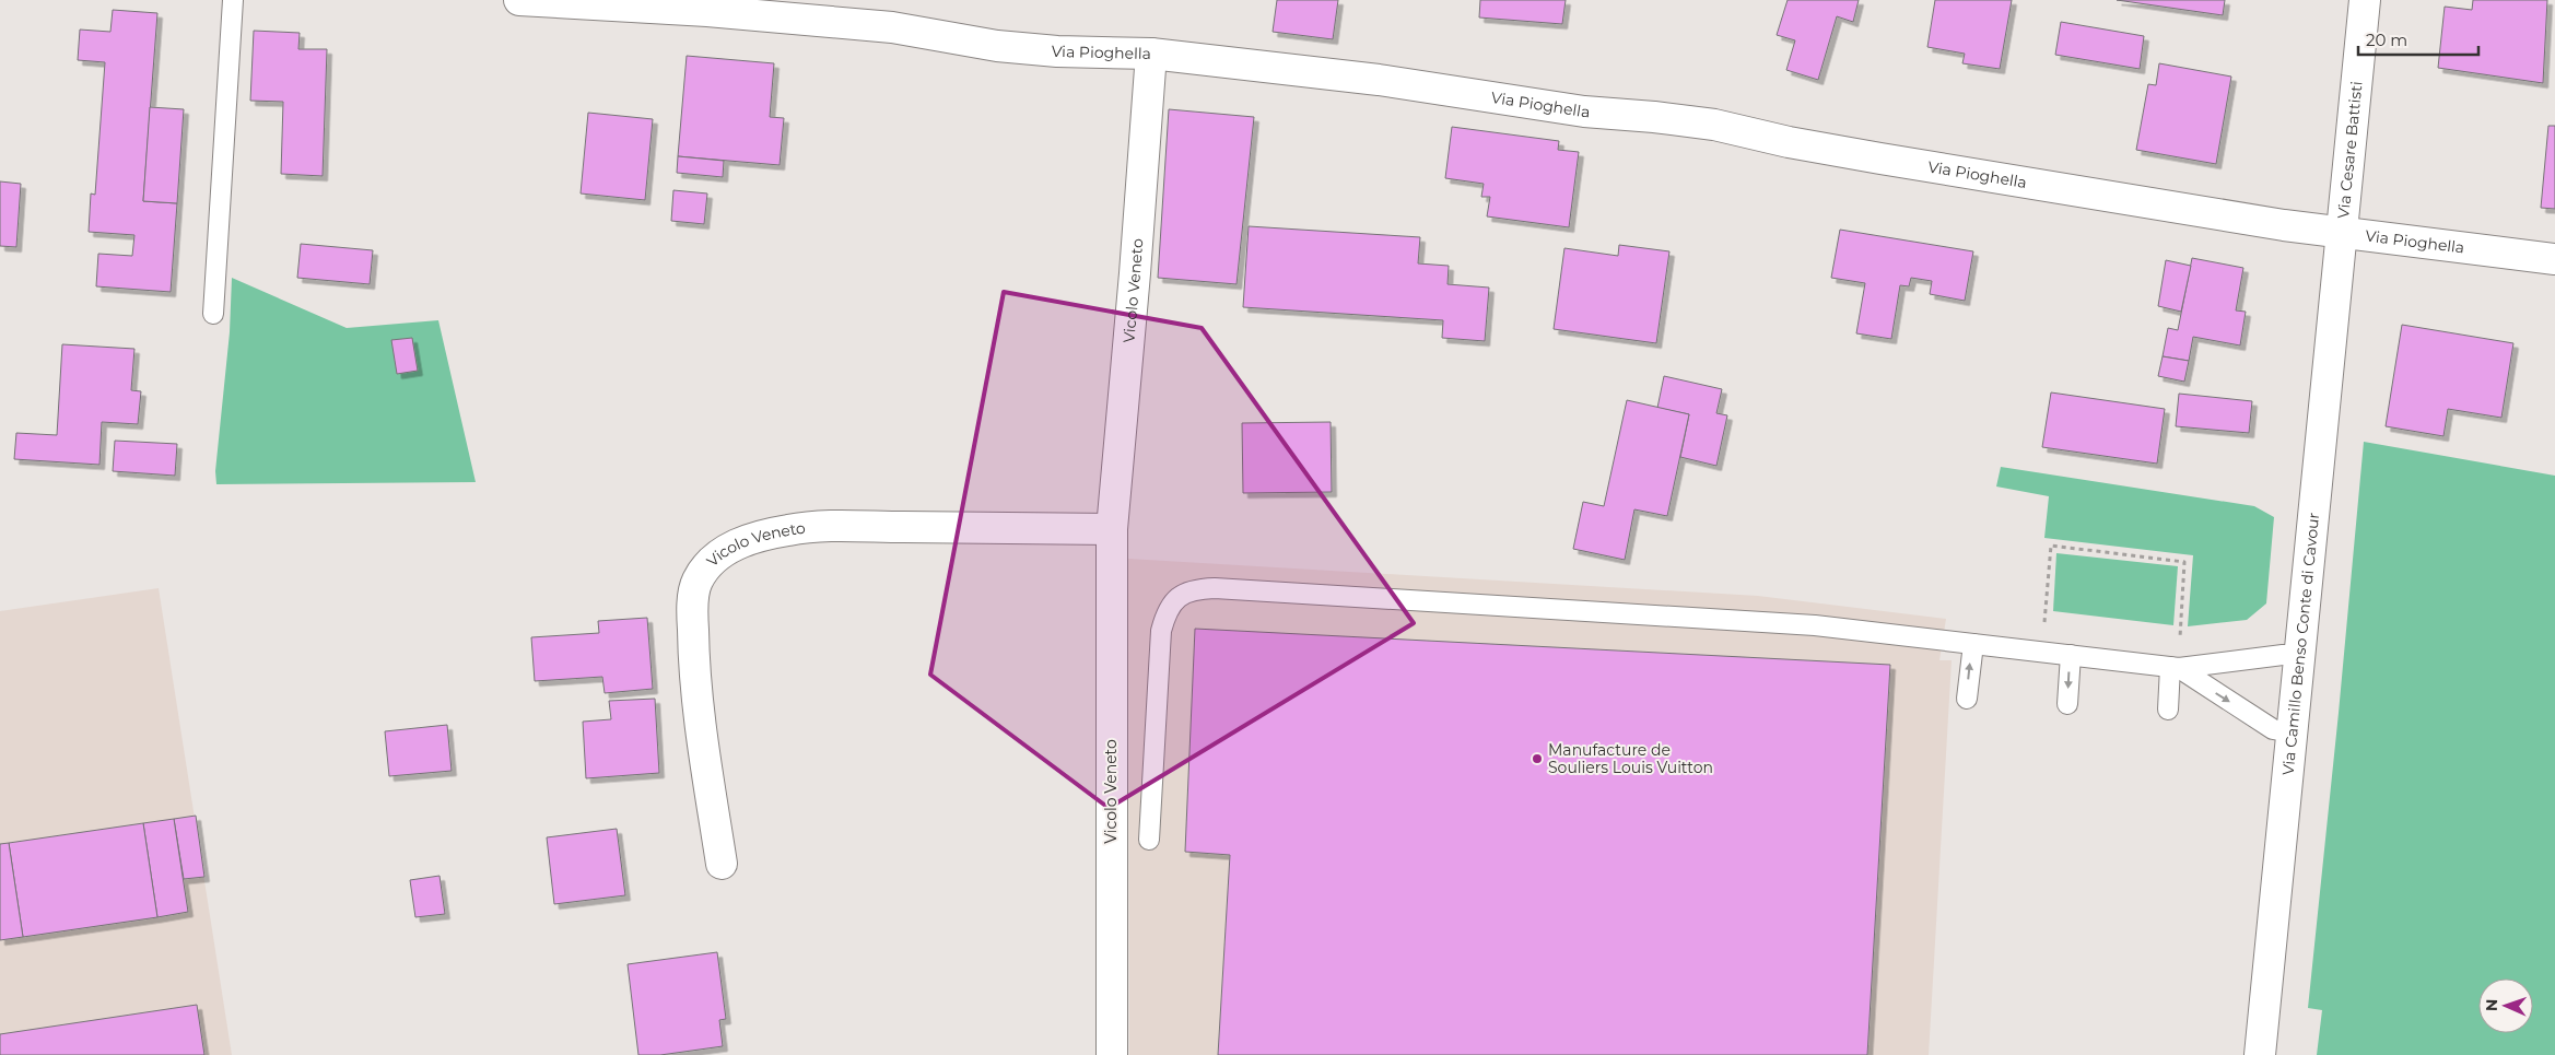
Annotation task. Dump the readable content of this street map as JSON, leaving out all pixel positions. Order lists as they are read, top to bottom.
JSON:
{
  "streets": {
    "street": [
      "Via Pioghella",
      "Via Cesare Battisti",
      "Vicolo Veneto",
      "Via Camillo Benso Conte di Cavour"
    ]
  },
  "crossings": [
    ["Via Pioghella", "Via Cesare Battisti"],
    ["Via Pioghella", "Vicolo Veneto"],
    ["Via Pioghella", "Via Camillo Benso Conte di Cavour"],
    ["Via Cesare Battisti", "Via Camillo Benso Conte di Cavour"]
  ],
  "places": ["Manufacture de Souliers Louis Vuitton"],
  "scale_bar": "20 m",
  "north": "left"
}
